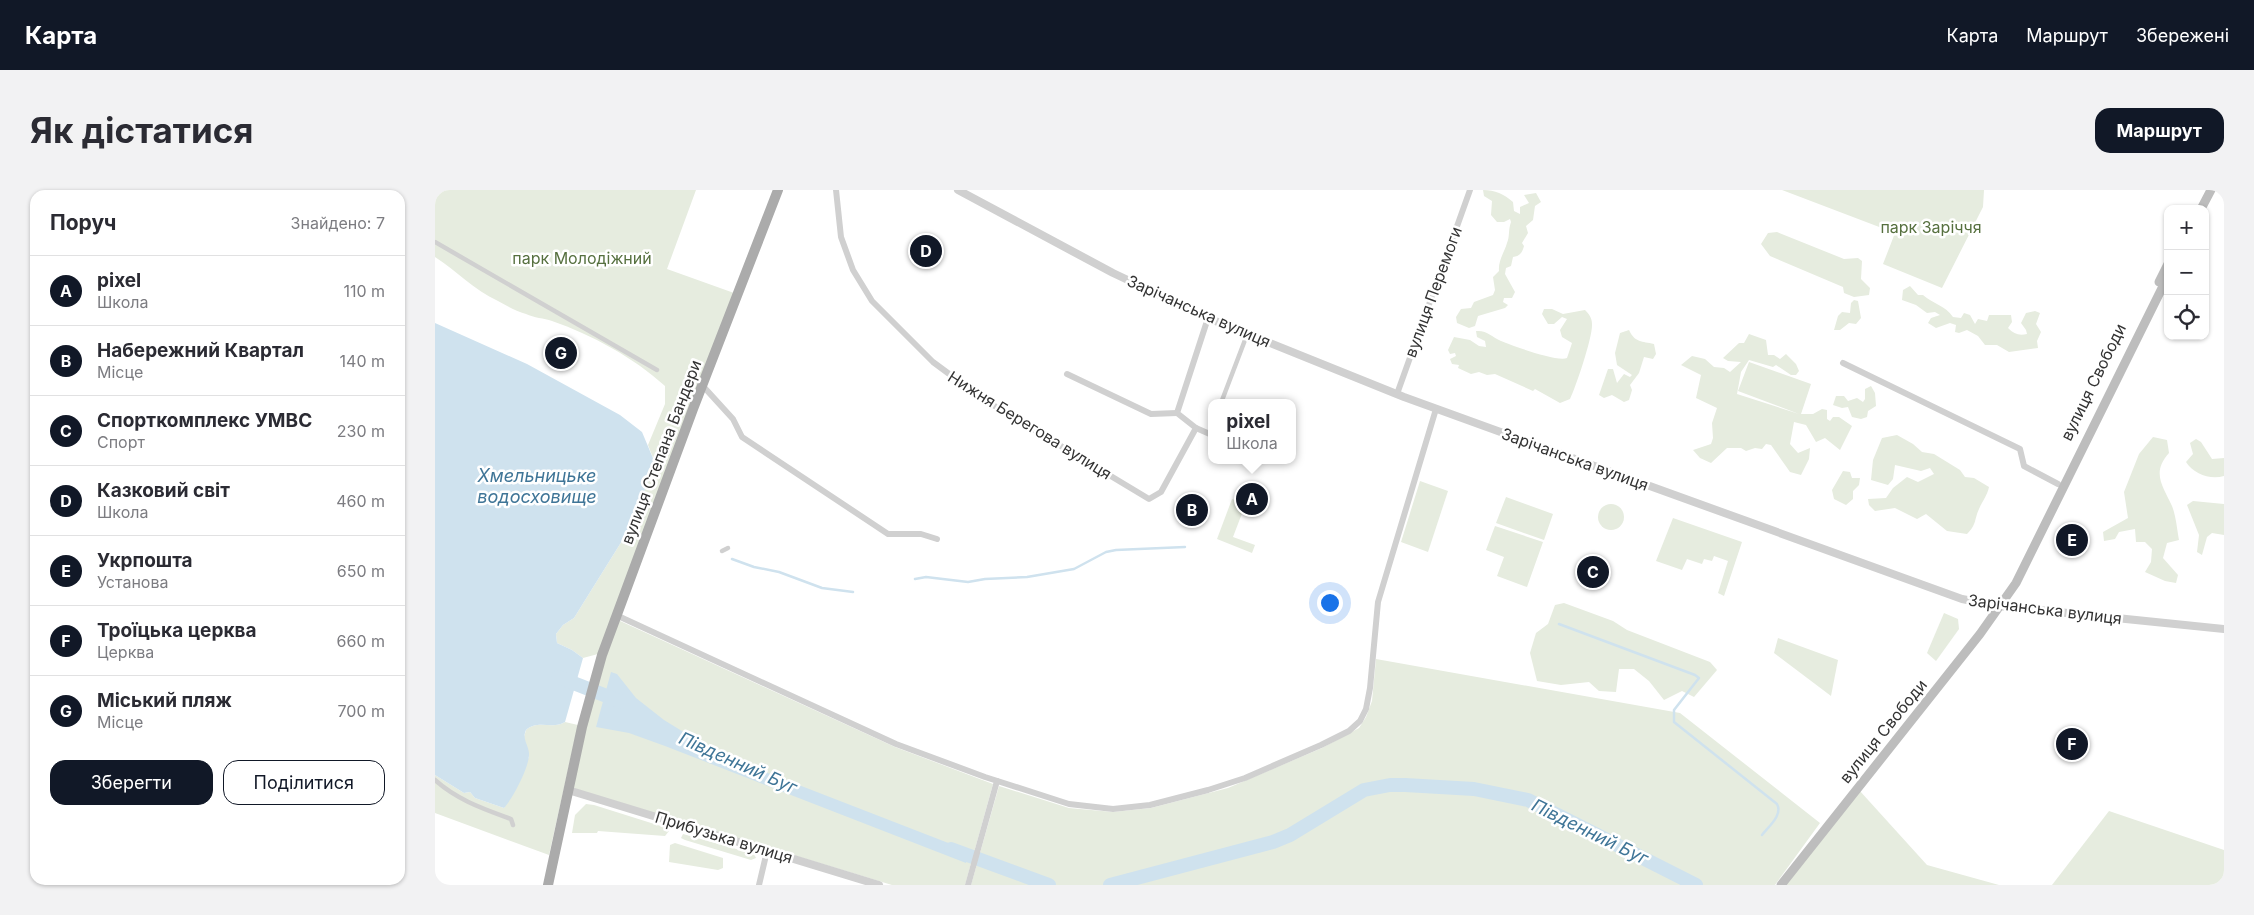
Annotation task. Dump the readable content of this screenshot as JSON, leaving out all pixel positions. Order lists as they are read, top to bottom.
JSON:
{
  "streets": {
    "main road": ["вулиця Свободи", "вулиця Степана Бандери"],
    "street": [
      "вулиця Перемоги",
      "Зарічанська вулиця",
      "Нижня Берегова вулиця",
      "Прибузька вулиця"
    ]
  },
  "crossings": [
    ["вулиця Перемоги", "Зарічанська вулиця"],
    ["Зарічанська вулиця", "вулиця Свободи"],
    ["вулиця Степана Бандери", "Прибузька вулиця"]
  ],
  "water": ["Хмельницьке водосховище", "Південний Буг"],
  "parks": ["парк Заріччя", "парк Молодіжний"],
  "page": {
    "header": "Карта",
    "nav": ["Карта", "Маршрут", "Збережені"],
    "buttons": [
      "Маршрут",
      ["Зберегти", "Поділитися"]
    ],
    "title": "Як дістатися",
    "heading": ["Поруч", "Знайдено: 7"],
    "map_buttons": ["+", "−"],
    "pins": [
      "D",
      "G",
      "A",
      "B",
      "E",
      "C",
      "F"
    ],
    "list": [
      {
        "mark": "A",
        "name": "pixel",
        "note": "Школа",
        "value": "110 m"
      },
      {
        "mark": "B",
        "name": "Набережний Квартал",
        "note": "Місце",
        "value": "140 m"
      },
      {
        "mark": "C",
        "name": "Спорткомплекс УМВС",
        "note": "Спорт",
        "value": "230 m"
      },
      {
        "mark": "D",
        "name": "Казковий світ",
        "note": "Школа",
        "value": "460 m"
      },
      {
        "mark": "E",
        "name": "Укрпошта",
        "note": "Установа",
        "value": "650 m"
      },
      {
        "mark": "F",
        "name": "Троїцька церква",
        "note": "Церква",
        "value": "660 m"
      },
      {
        "mark": "G",
        "name": "Міський пляж",
        "note": "Місце",
        "value": "700 m"
      }
    ],
    "popup": ["pixel", "Школа"]
  }
}
